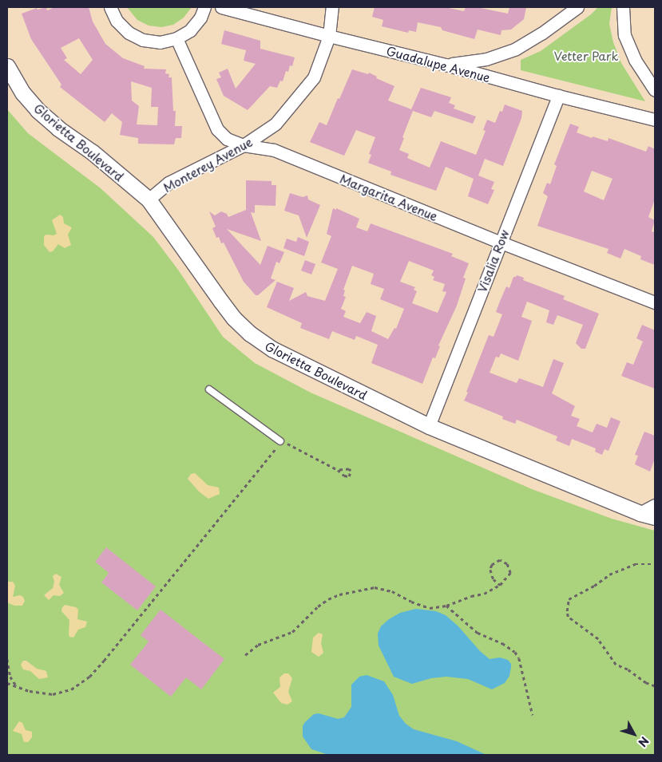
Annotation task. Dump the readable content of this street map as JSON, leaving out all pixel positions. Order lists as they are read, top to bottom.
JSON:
{
  "streets": {
    "street": [
      "Guadalupe Avenue",
      "Glorietta Boulevard",
      "Monterey Avenue",
      "Margarita Avenue",
      "Visalia Row"
    ]
  },
  "crossings": [
    ["Guadalupe Avenue", "Monterey Avenue"],
    ["Guadalupe Avenue", "Visalia Row"],
    ["Glorietta Boulevard", "Monterey Avenue"],
    ["Glorietta Boulevard", "Visalia Row"],
    ["Monterey Avenue", "Margarita Avenue"],
    ["Margarita Avenue", "Visalia Row"]
  ],
  "parks": ["Vetter Park"],
  "north": "bottom right"
}
